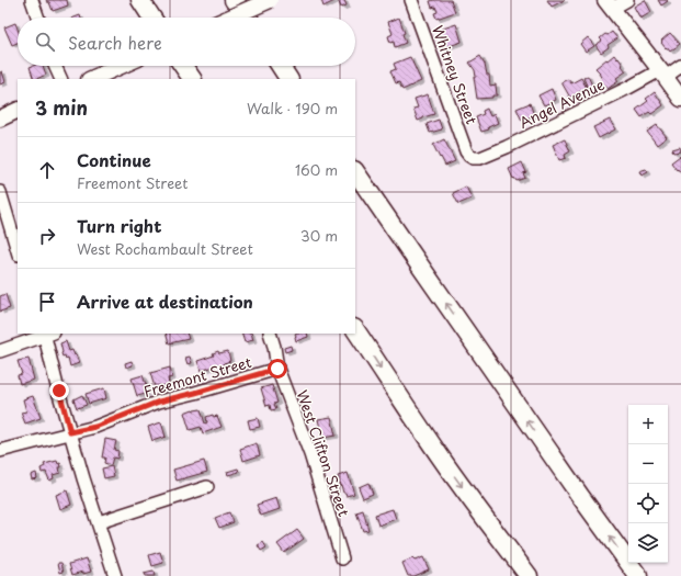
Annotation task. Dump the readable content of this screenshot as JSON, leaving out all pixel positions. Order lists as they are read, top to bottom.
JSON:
{
  "streets": {
    "street": [
      "Whitney Street",
      "Angel Avenue",
      "Freemont Street",
      "West Clifton Street"
    ]
  },
  "crossings": [
    ["Whitney Street", "Angel Avenue"],
    ["Freemont Street", "West Clifton Street"]
  ],
  "page": {
    "search": "Search here",
    "heading": ["3 min", "Walk · 190 m"],
    "list": [
      ["Continue", "Freemont Street", "160 m"],
      ["Turn right", "West Rochambault Street", "30 m"],
      "Arrive at destination"
    ],
    "map_buttons": ["+", "−"]
  }
}
